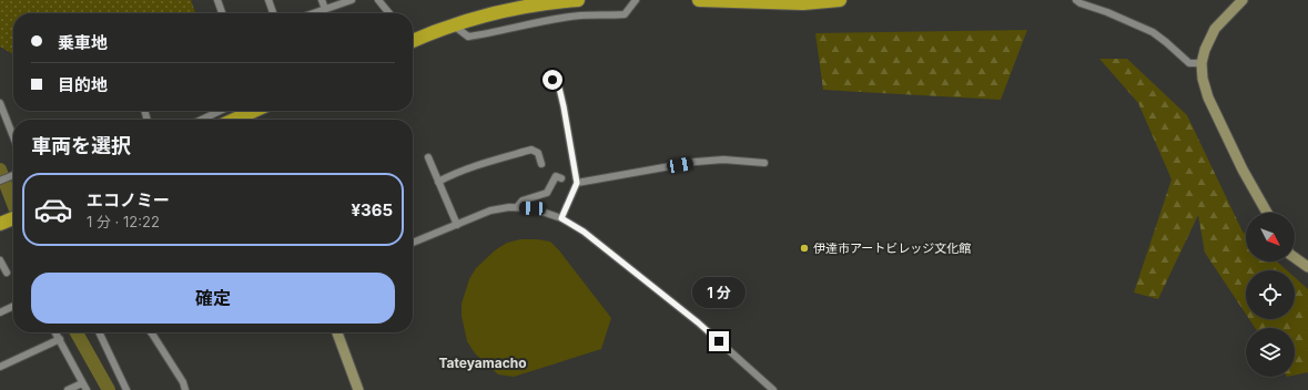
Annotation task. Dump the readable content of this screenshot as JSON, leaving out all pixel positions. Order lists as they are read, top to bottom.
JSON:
{
  "districts": ["Tateyamacho"],
  "places": ["伊達市アートビレッジ文化館"],
  "north": "bottom right",
  "page": {
    "banner": ["乗車地", "目的地"],
    "heading": "車両を選択",
    "list": [
      {
        "name": "エコノミー",
        "note": "1 分 · 12:22",
        "value": "¥365"
      }
    ],
    "buttons": "確定",
    "bubble": "1 分"
  }
}
